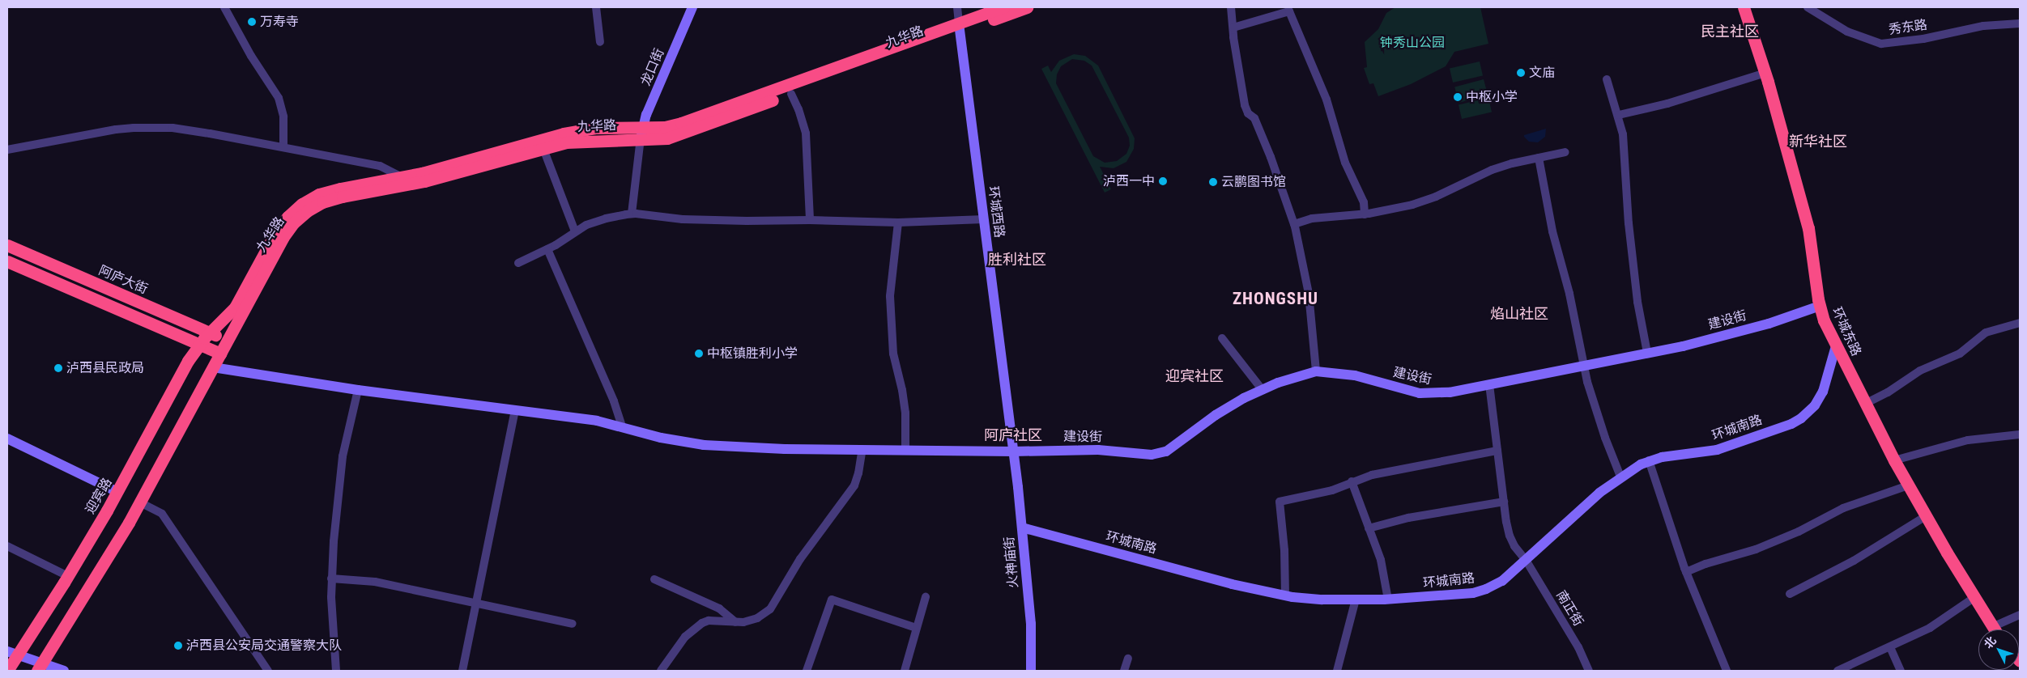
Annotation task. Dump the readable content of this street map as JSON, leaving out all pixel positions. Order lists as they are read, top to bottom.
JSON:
{
  "streets": {
    "highway": [
      "九华路",
      "阿庐大街",
      "环城东路",
      "迎宾路"
    ],
    "street": [
      "秀东路",
      "龙口街",
      "环城西路",
      "建设街",
      "环城南路",
      "火神庙街",
      "南正街"
    ]
  },
  "crossings": [
    ["九华路", "龙口街"],
    ["九华路", "环城西路"],
    ["九华路", "阿庐大街"],
    ["九华路", "迎宾路"],
    ["环城西路", "建设街"],
    ["环城西路", "火神庙街"],
    ["阿庐大街", "迎宾路"],
    ["建设街", "环城东路"],
    ["建设街", "火神庙街"],
    ["建设街", "南正街"],
    ["环城东路", "环城南路"],
    ["环城南路", "火神庙街"],
    ["环城南路", "南正街"]
  ],
  "districts": [
    "民主社区",
    "新华社区",
    "胜利社区",
    "ZHONGSHU",
    "焰山社区",
    "迎宾社区",
    "阿庐社区"
  ],
  "parks": ["钟秀山公园"],
  "places": [
    "万寿寺",
    "文庙",
    "中枢小学",
    "泸西一中",
    "云鹏图书馆",
    "中枢镇胜利小学",
    "泸西县民政局",
    "泸西县公安局交通警察大队"
  ],
  "north": "top left"
}
